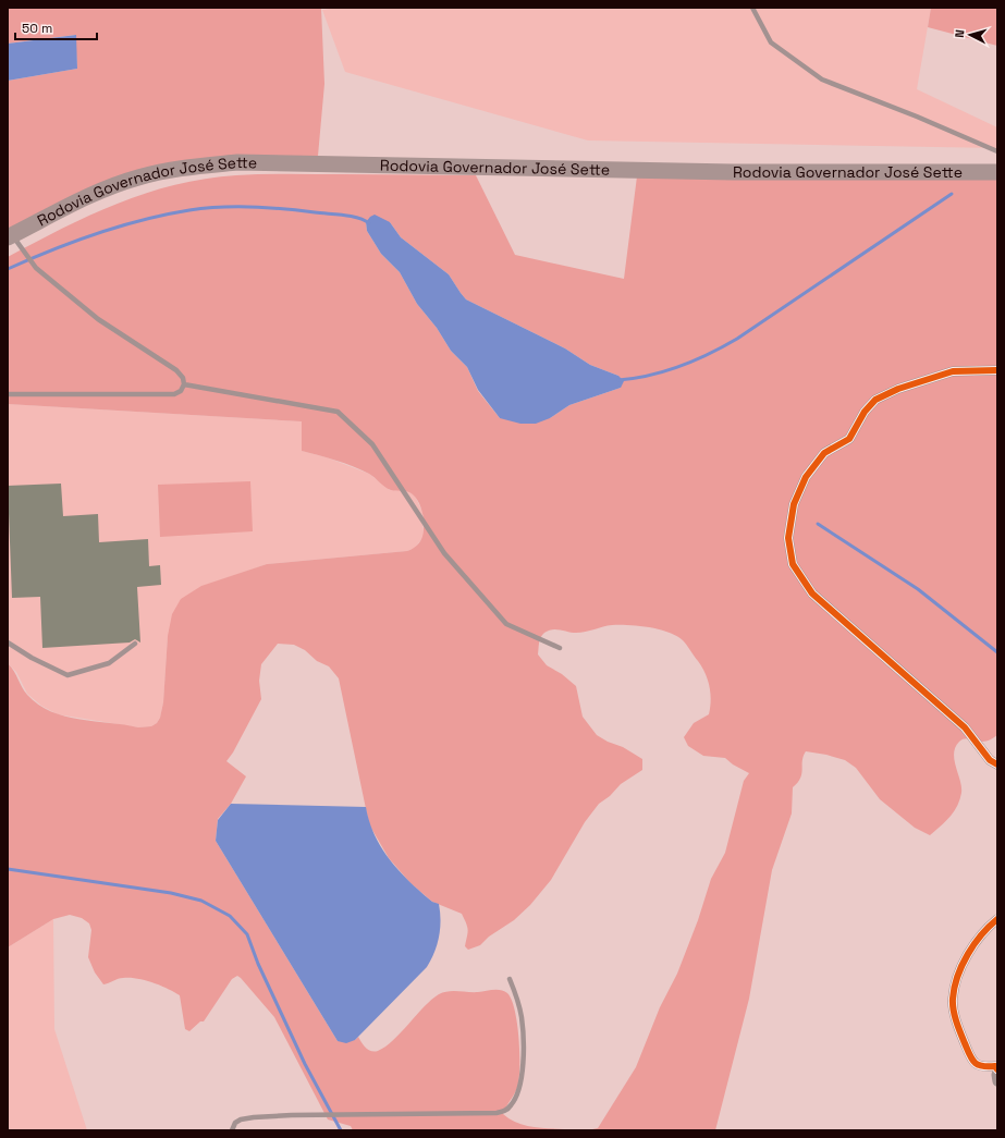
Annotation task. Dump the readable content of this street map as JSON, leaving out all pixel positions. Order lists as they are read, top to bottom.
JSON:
{
  "streets": {
    "main road": ["Rodovia Governador José Sette"]
  },
  "scale_bar": "50 m",
  "north": "left"
}
